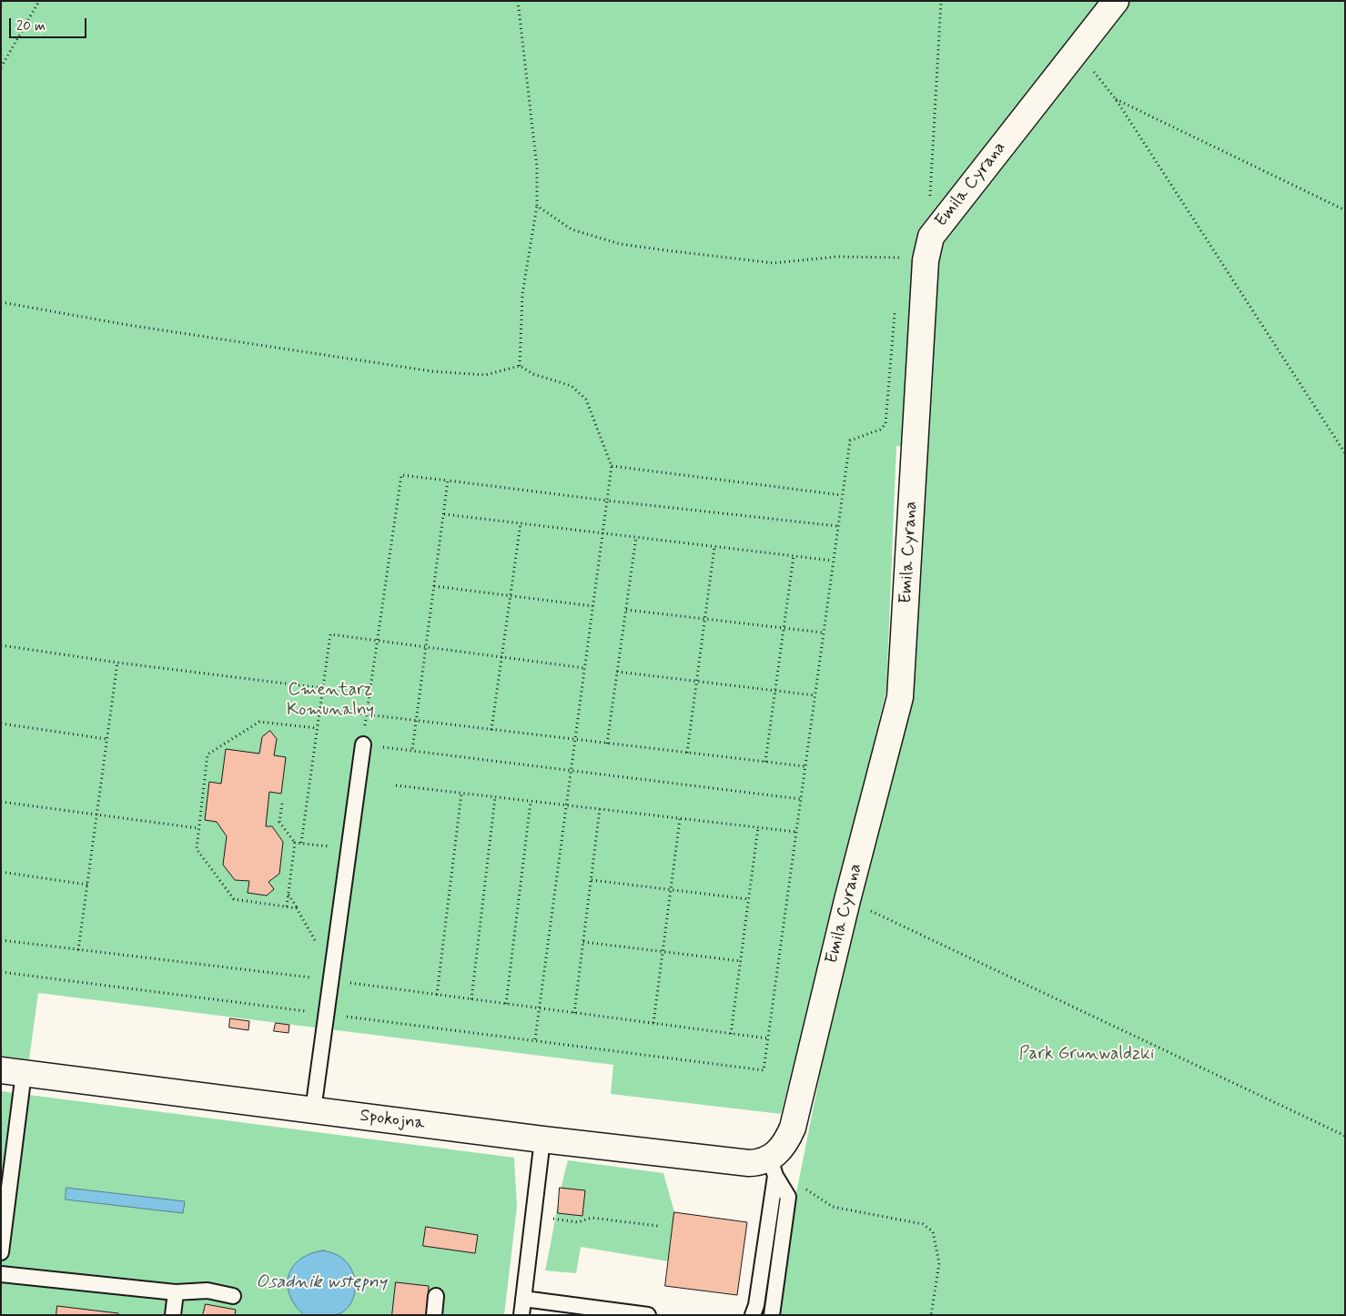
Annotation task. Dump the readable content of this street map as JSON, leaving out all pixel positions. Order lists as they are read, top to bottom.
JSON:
{
  "streets": {
    "street": ["Emila Cyrana", "Spokojna"]
  },
  "crossings": [
    ["Emila Cyrana", "Spokojna"]
  ],
  "water": ["Osadnik wstępny"],
  "parks": ["Cmentarz Komunalny", "Park Grunwaldzki"],
  "scale_bar": "20 m"
}
